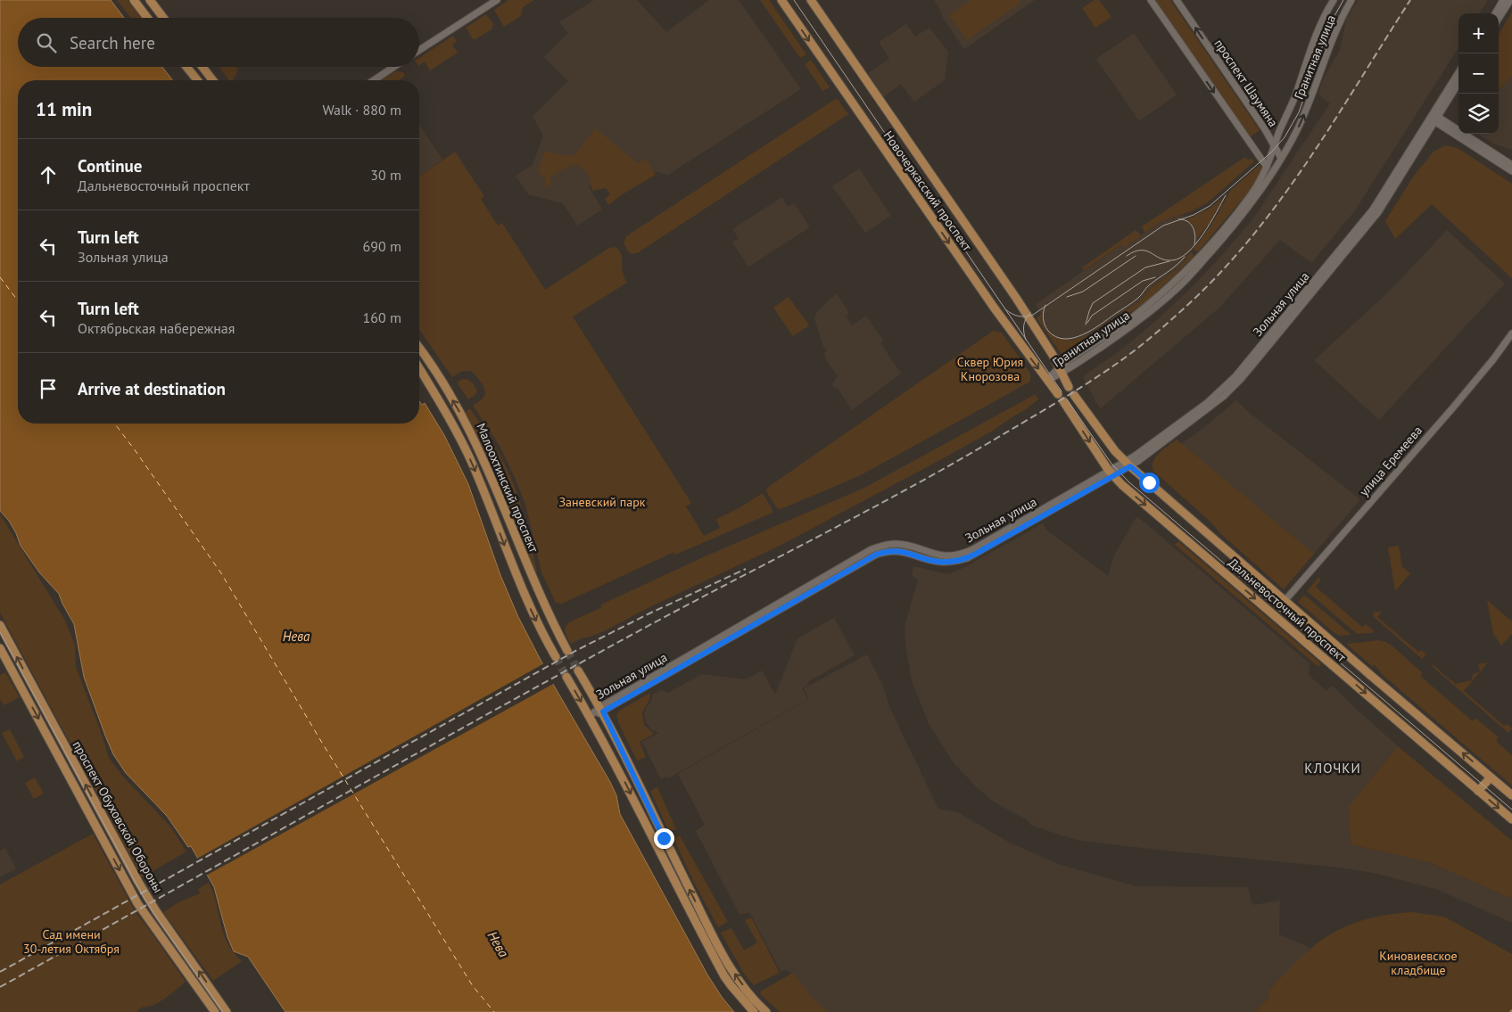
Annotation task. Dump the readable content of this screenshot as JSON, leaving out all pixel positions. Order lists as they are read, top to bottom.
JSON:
{
  "streets": {
    "main road": [
      "Новочеркасский проспект",
      "Малоохтинский проспект",
      "Дальневосточный проспект",
      "проспект Обуховской Обороны"
    ],
    "street": [
      "Гранитная улица",
      "проспект Шаумяна",
      "Зольная улица",
      "улица Еремеева"
    ]
  },
  "crossings": [
    ["Гранитная улица", "проспект Шаумяна"],
    ["Гранитная улица", "Новочеркасский проспект"],
    ["Зольная улица", "Дальневосточный проспект"],
    ["улица Еремеева", "Дальневосточный проспект"]
  ],
  "districts": ["КЛОЧКИ"],
  "water": ["Нева"],
  "parks": [
    "Сквер Юрия Кнорозова",
    "Заневский парк",
    "Сад имени 30-летия Октября",
    "Киновиевское кладбище"
  ],
  "page": {
    "map_buttons": ["+", "−"],
    "search": "Search here",
    "heading": ["11 min", "Walk · 880 m"],
    "list": [
      ["Continue", "Дальневосточный проспект", "30 m"],
      ["Turn left", "Зольная улица", "690 m"],
      ["Turn left", "Октябрьская набережная", "160 m"],
      "Arrive at destination"
    ]
  }
}
